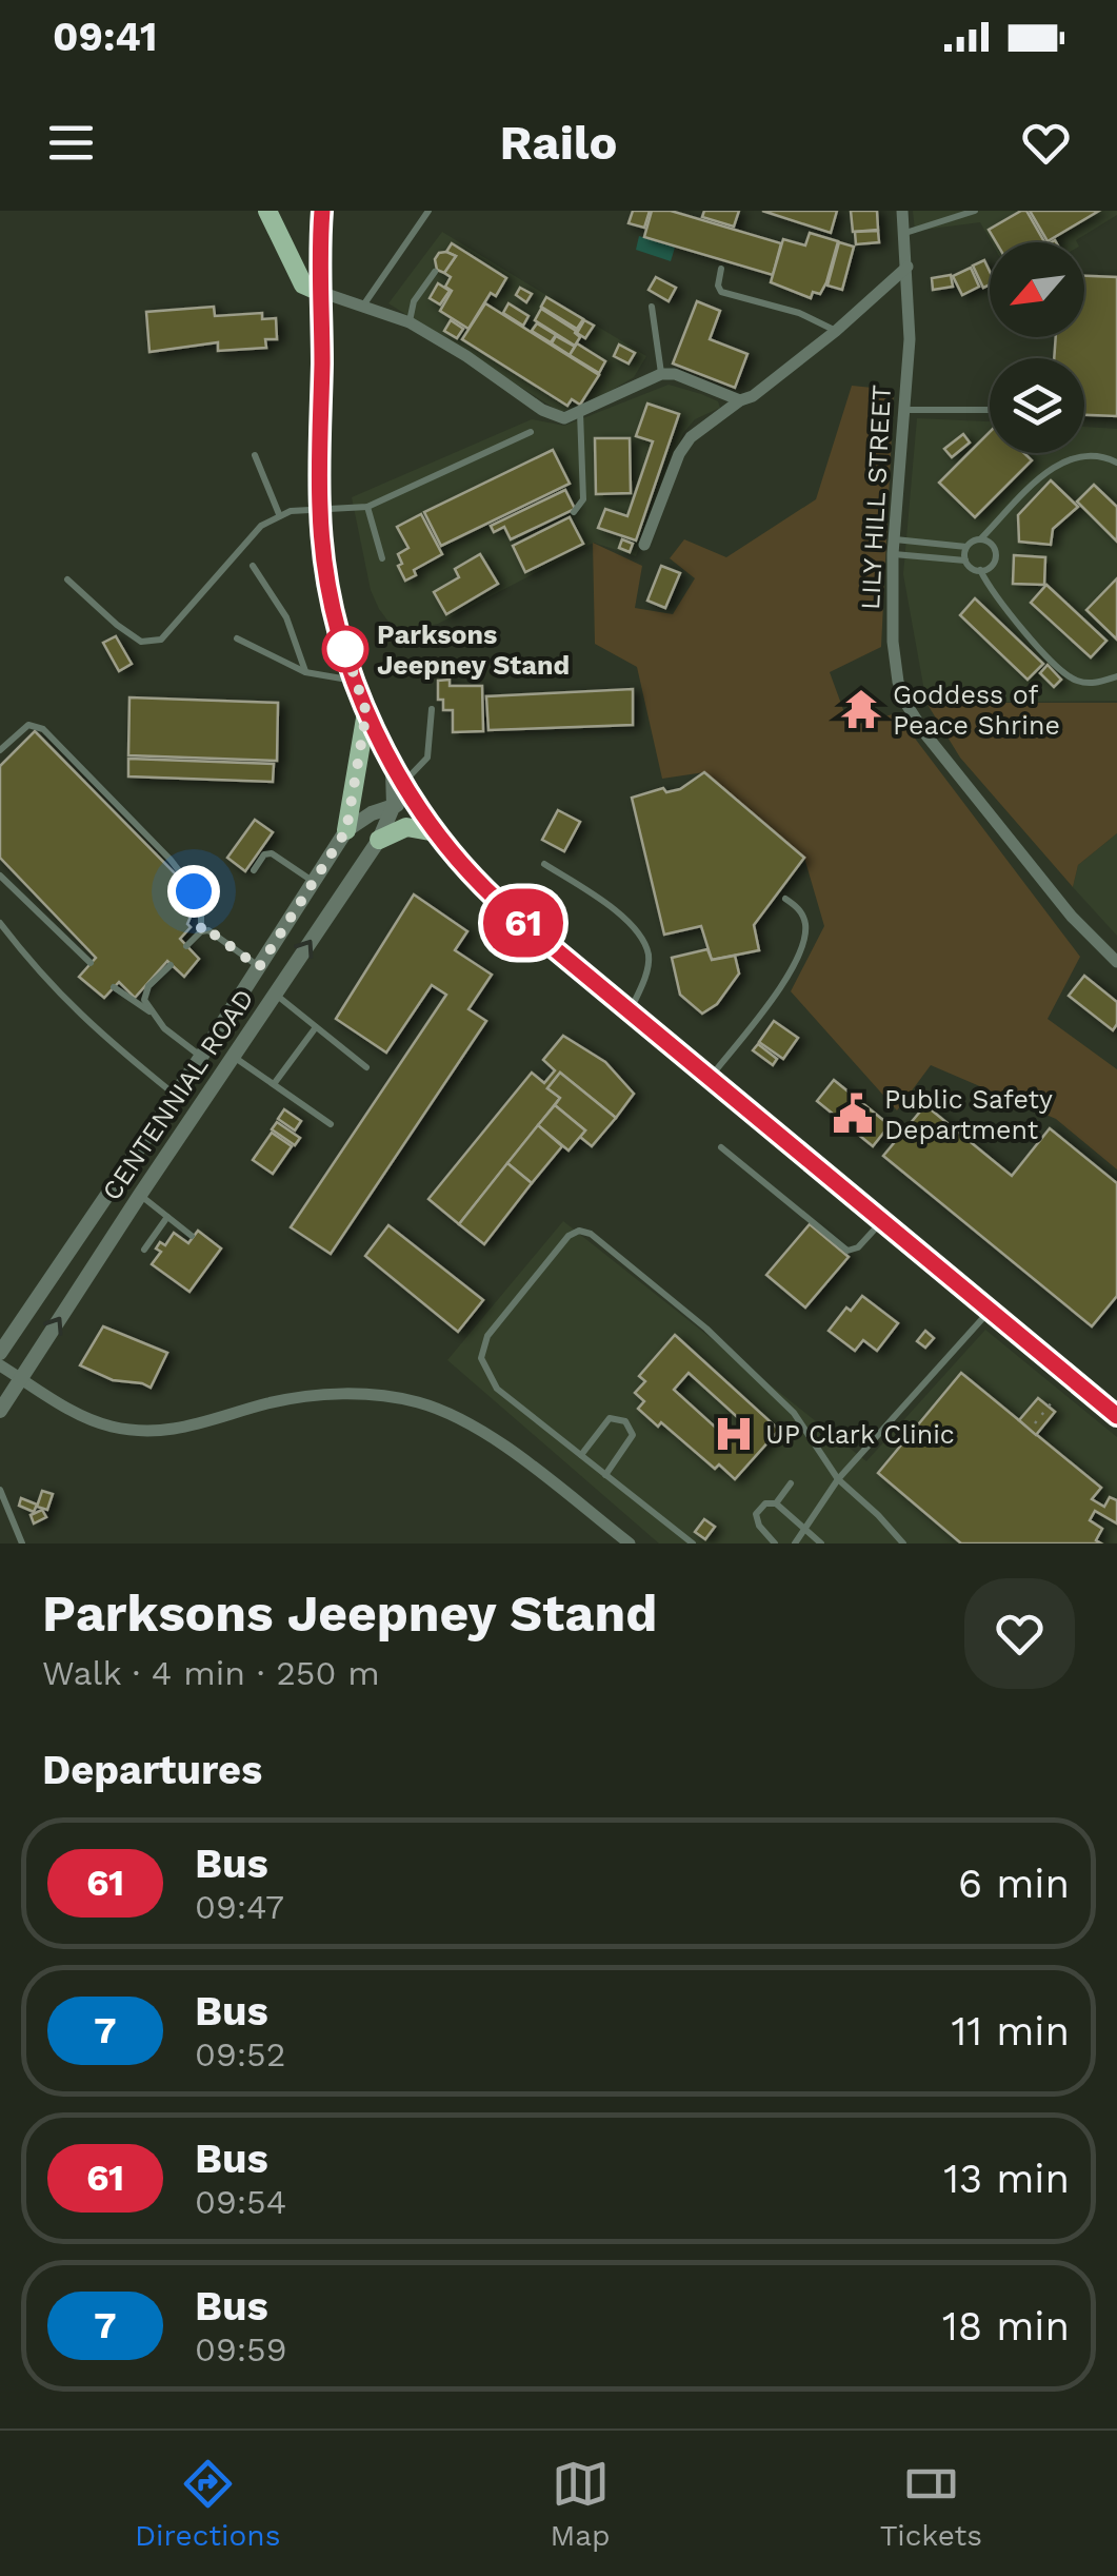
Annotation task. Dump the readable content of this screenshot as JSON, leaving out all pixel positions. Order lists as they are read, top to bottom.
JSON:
{
  "streets": {
    "street": ["LILY HILL STREET", "CENTENNIAL ROAD"]
  },
  "places": {
    "other": ["Parksons Jeepney Stand"],
    "temple": ["Goddess of Peace Shrine"],
    "public building": ["Public Safety Department"],
    "hospital": ["UP Clark Clinic"]
  },
  "lines": ["bus line 61"],
  "north": "bottom left",
  "page": {
    "status": "09:41",
    "header": "Railo",
    "on_map": "61",
    "heading": [
      ["Parksons Jeepney Stand", "Walk · 4 min · 250 m"],
      "Departures"
    ],
    "list": [
      {
        "mark": "61",
        "name": "Bus",
        "note": "09:47",
        "value": "6 min"
      },
      {
        "mark": "7",
        "name": "Bus",
        "note": "09:52",
        "value": "11 min"
      },
      {
        "mark": "61",
        "name": "Bus",
        "note": "09:54",
        "value": "13 min"
      },
      {
        "mark": "7",
        "name": "Bus",
        "note": "09:59",
        "value": "18 min"
      }
    ],
    "tabs": ["Directions", "Map", "Tickets"]
  }
}
